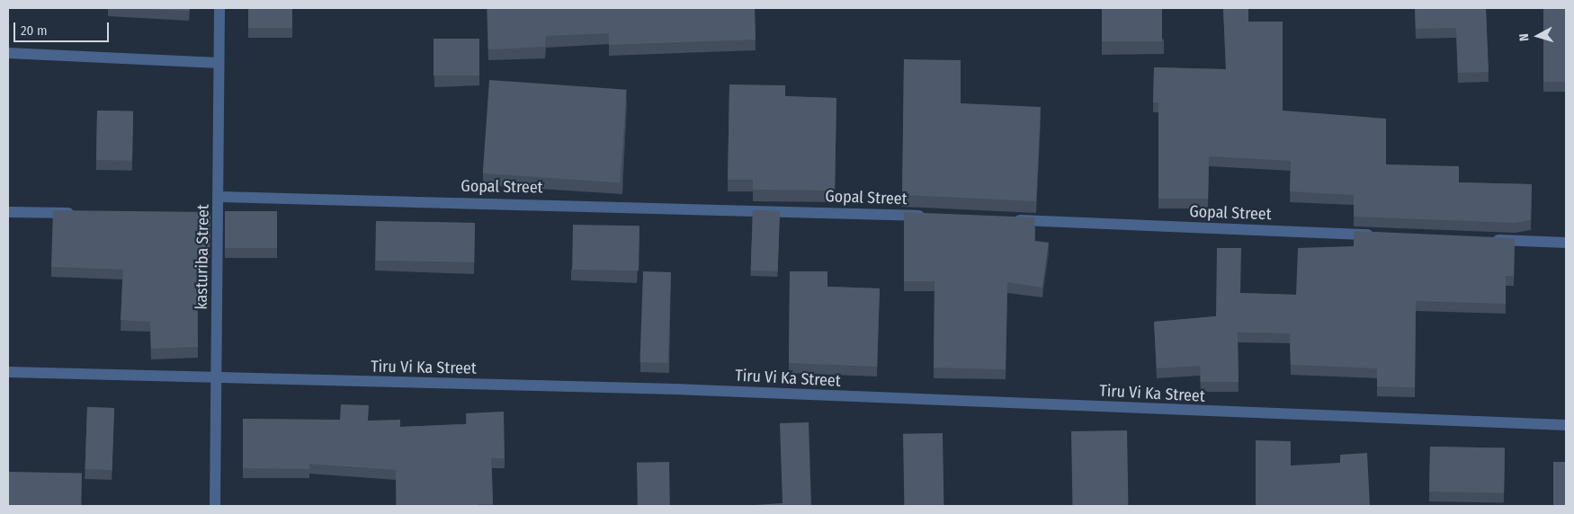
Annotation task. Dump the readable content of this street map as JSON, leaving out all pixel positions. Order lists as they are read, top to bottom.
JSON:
{
  "streets": {
    "street": ["Gopal Street", "kasturiba Street", "Tiru Vi Ka Street"]
  },
  "crossings": [
    ["Gopal Street", "kasturiba Street"],
    ["kasturiba Street", "Tiru Vi Ka Street"]
  ],
  "scale_bar": "20 m",
  "north": "left"
}
